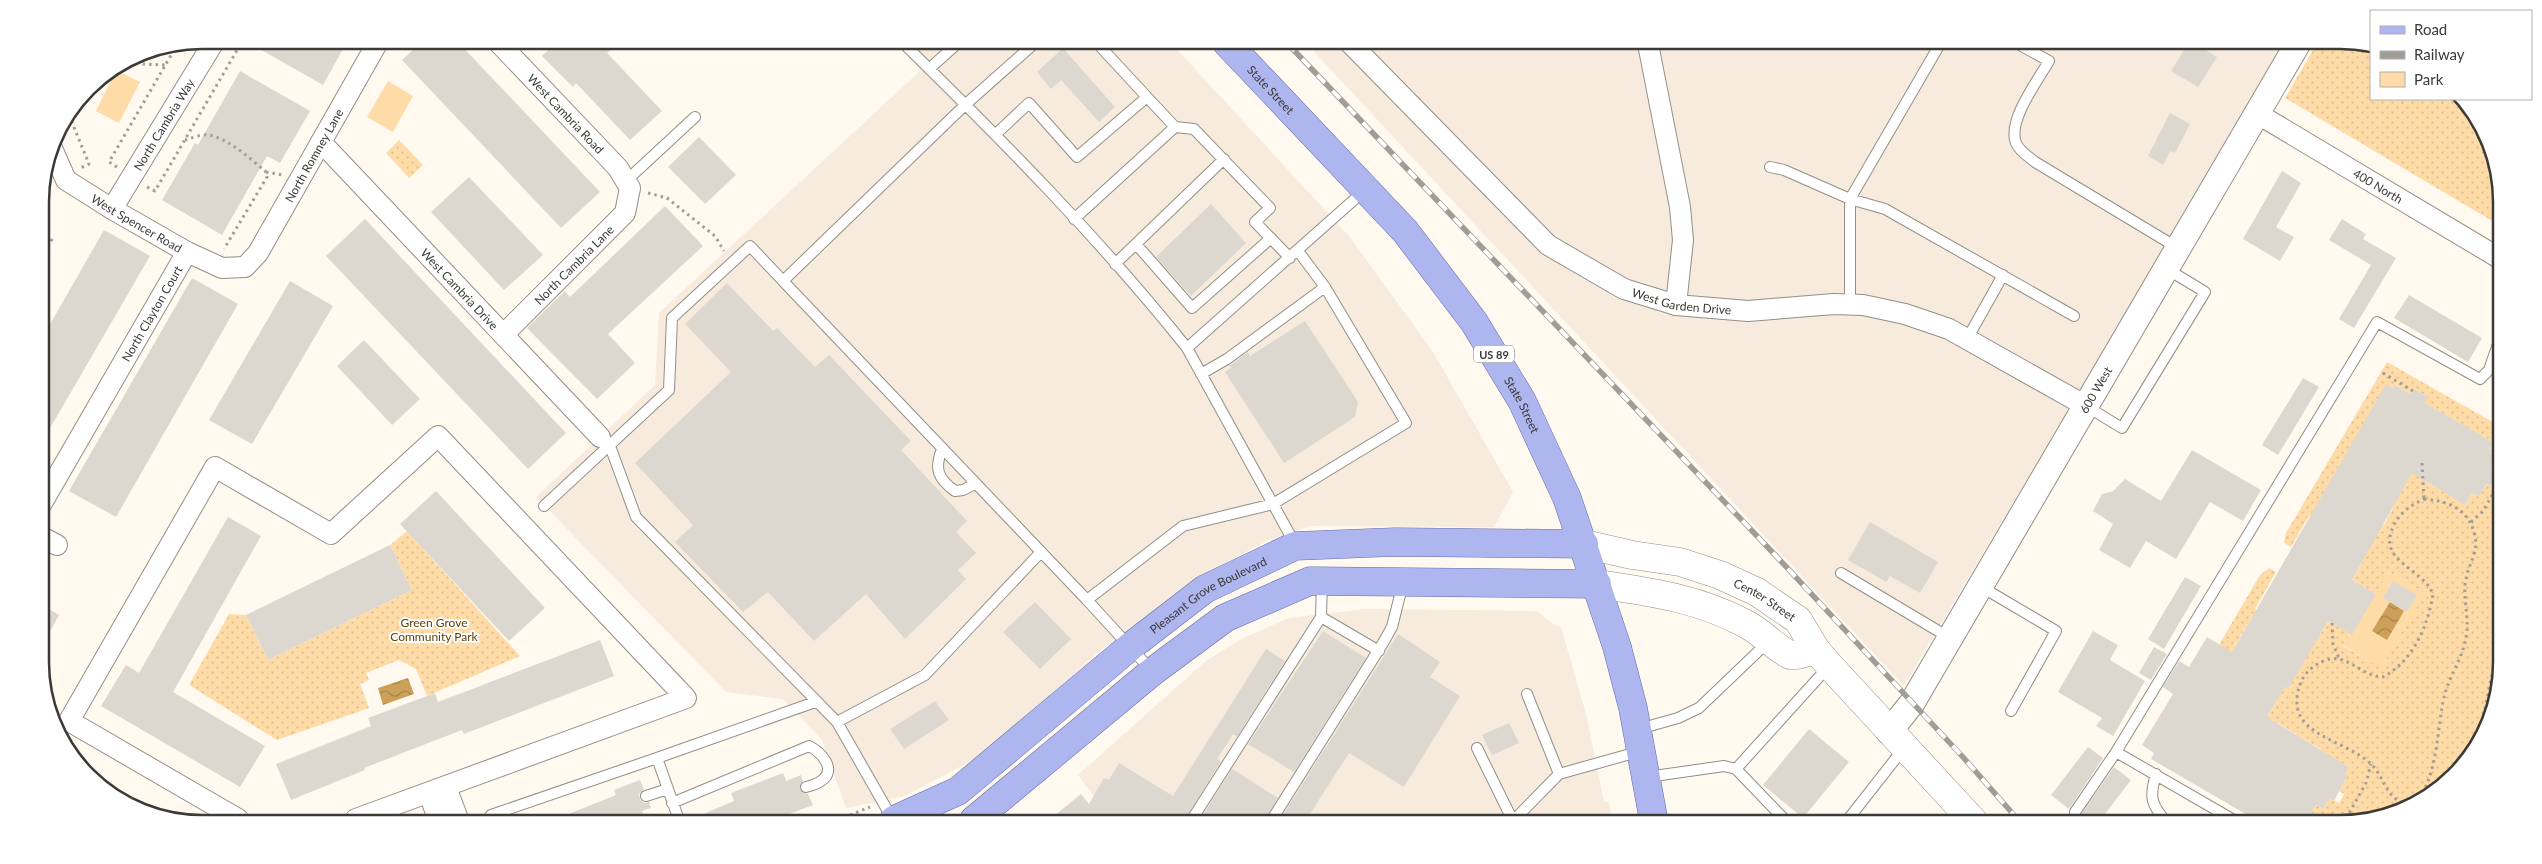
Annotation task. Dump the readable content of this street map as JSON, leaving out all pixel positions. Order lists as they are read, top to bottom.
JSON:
{
  "streets": {
    "main road": [
      "State Street",
      "US 89",
      "Pleasant Grove Boulevard",
      "Center Street"
    ],
    "street": [
      "West Cambria Road",
      "North Cambria Way",
      "North Romney Lane",
      "400 North",
      "West Spencer Road",
      "North Cambria Lane",
      "West Cambria Drive",
      "West Garden Drive",
      "North Clayton Court",
      "600 West"
    ]
  },
  "crossings": [
    ["State Street", "Pleasant Grove Boulevard"],
    ["State Street", "Center Street"],
    ["West Cambria Road", "North Cambria Lane"],
    ["North Cambria Way", "West Spencer Road"],
    ["North Romney Lane", "West Spencer Road"],
    ["North Romney Lane", "West Cambria Drive"],
    ["400 North", "600 West"],
    ["West Spencer Road", "North Clayton Court"],
    ["North Cambria Lane", "West Cambria Drive"],
    ["West Garden Drive", "600 West"],
    ["600 West", "Center Street"],
    ["Pleasant Grove Boulevard", "Center Street"]
  ],
  "parks": ["Green Grove Community Park"],
  "legend": ["Road", "Railway", "Park"]
}
